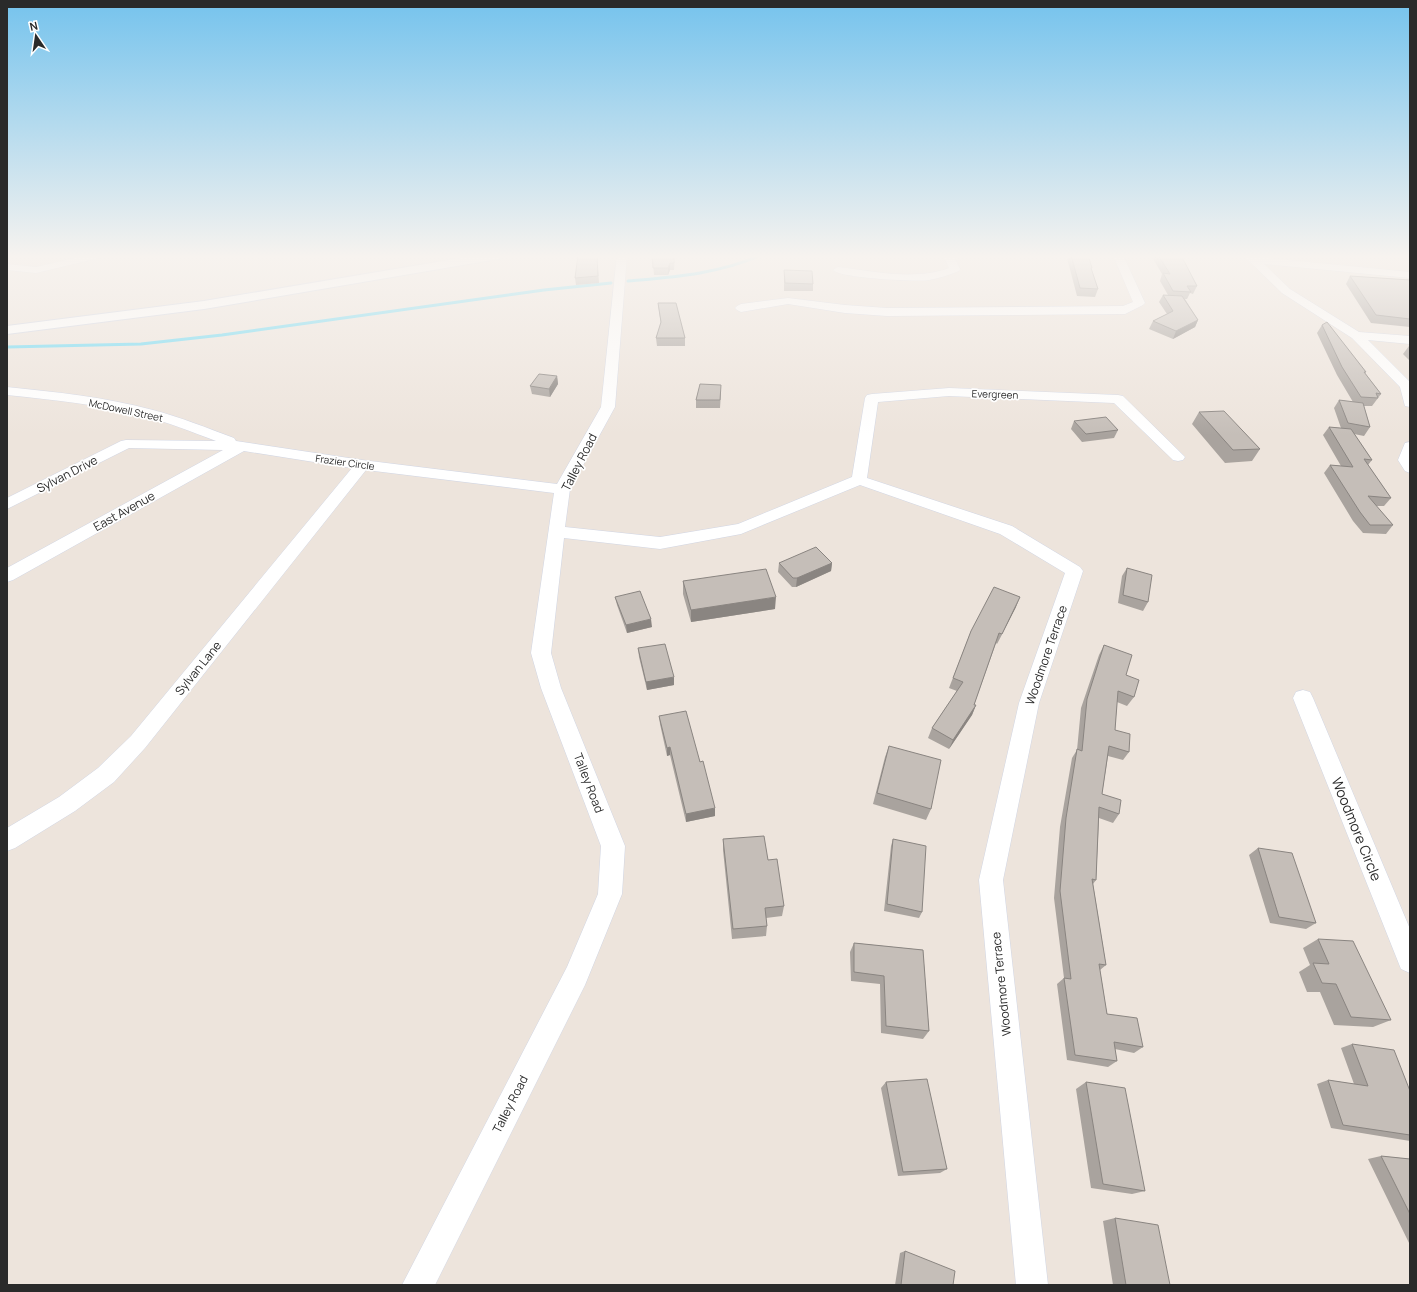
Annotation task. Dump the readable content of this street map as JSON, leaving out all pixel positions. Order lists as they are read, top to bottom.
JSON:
{
  "streets": {
    "street": [
      "Evergreen",
      "McDowell Street",
      "Frazier Circle",
      "Talley Road",
      "Sylvan Drive",
      "East Avenue",
      "Woodmore Terrace",
      "Sylvan Lane",
      "Woodmore Circle"
    ]
  },
  "crossings": [
    ["Evergreen", "Woodmore Terrace"],
    ["McDowell Street", "Frazier Circle"],
    ["McDowell Street", "East Avenue"],
    ["Frazier Circle", "Talley Road"],
    ["Frazier Circle", "Sylvan Drive"],
    ["Frazier Circle", "East Avenue"],
    ["Frazier Circle", "Sylvan Lane"]
  ],
  "north": "top"
}
